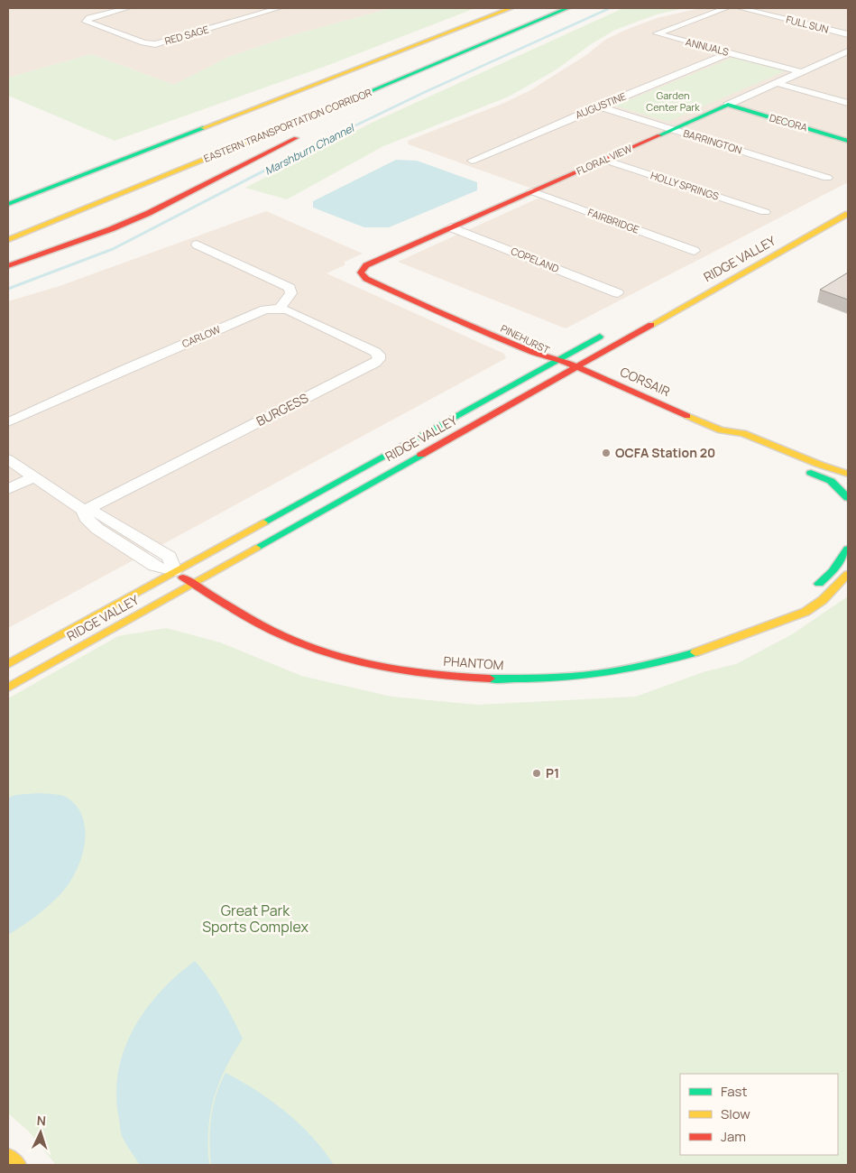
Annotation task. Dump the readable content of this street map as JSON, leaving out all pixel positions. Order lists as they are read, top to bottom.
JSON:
{
  "streets": {
    "main road": [
      "DECORA",
      "EASTERN TRANSPORTATION CORRIDOR",
      "FLORAL VIEW",
      "RIDGE VALLEY",
      "PINEHURST",
      "CORSAIR",
      "PHANTOM"
    ],
    "street": [
      "FULL SUN",
      "RED SAGE",
      "ANNUALS",
      "AUGUSTINE",
      "BARRINGTON",
      "HOLLY SPRINGS",
      "FAIRBRIDGE",
      "COPELAND",
      "CARLOW",
      "BURGESS"
    ]
  },
  "crossings": [
    ["ANNUALS", "AUGUSTINE"],
    ["ANNUALS", "FLORAL VIEW"],
    ["AUGUSTINE", "BARRINGTON"],
    ["DECORA", "FLORAL VIEW"],
    ["BARRINGTON", "FLORAL VIEW"],
    ["FLORAL VIEW", "HOLLY SPRINGS"],
    ["FLORAL VIEW", "FAIRBRIDGE"],
    ["FLORAL VIEW", "COPELAND"],
    ["FLORAL VIEW", "PINEHURST"],
    ["RIDGE VALLEY", "PINEHURST"],
    ["RIDGE VALLEY", "CORSAIR"],
    ["RIDGE VALLEY", "PHANTOM"],
    ["CARLOW", "BURGESS"],
    ["PINEHURST", "CORSAIR"]
  ],
  "water": ["Marshburn Channel"],
  "parks": ["Garden Center Park", "Great Park Sports Complex"],
  "places": ["OCFA Station 20", "P1"],
  "legend": ["Fast", "Slow", "Jam"],
  "north": "top"
}
